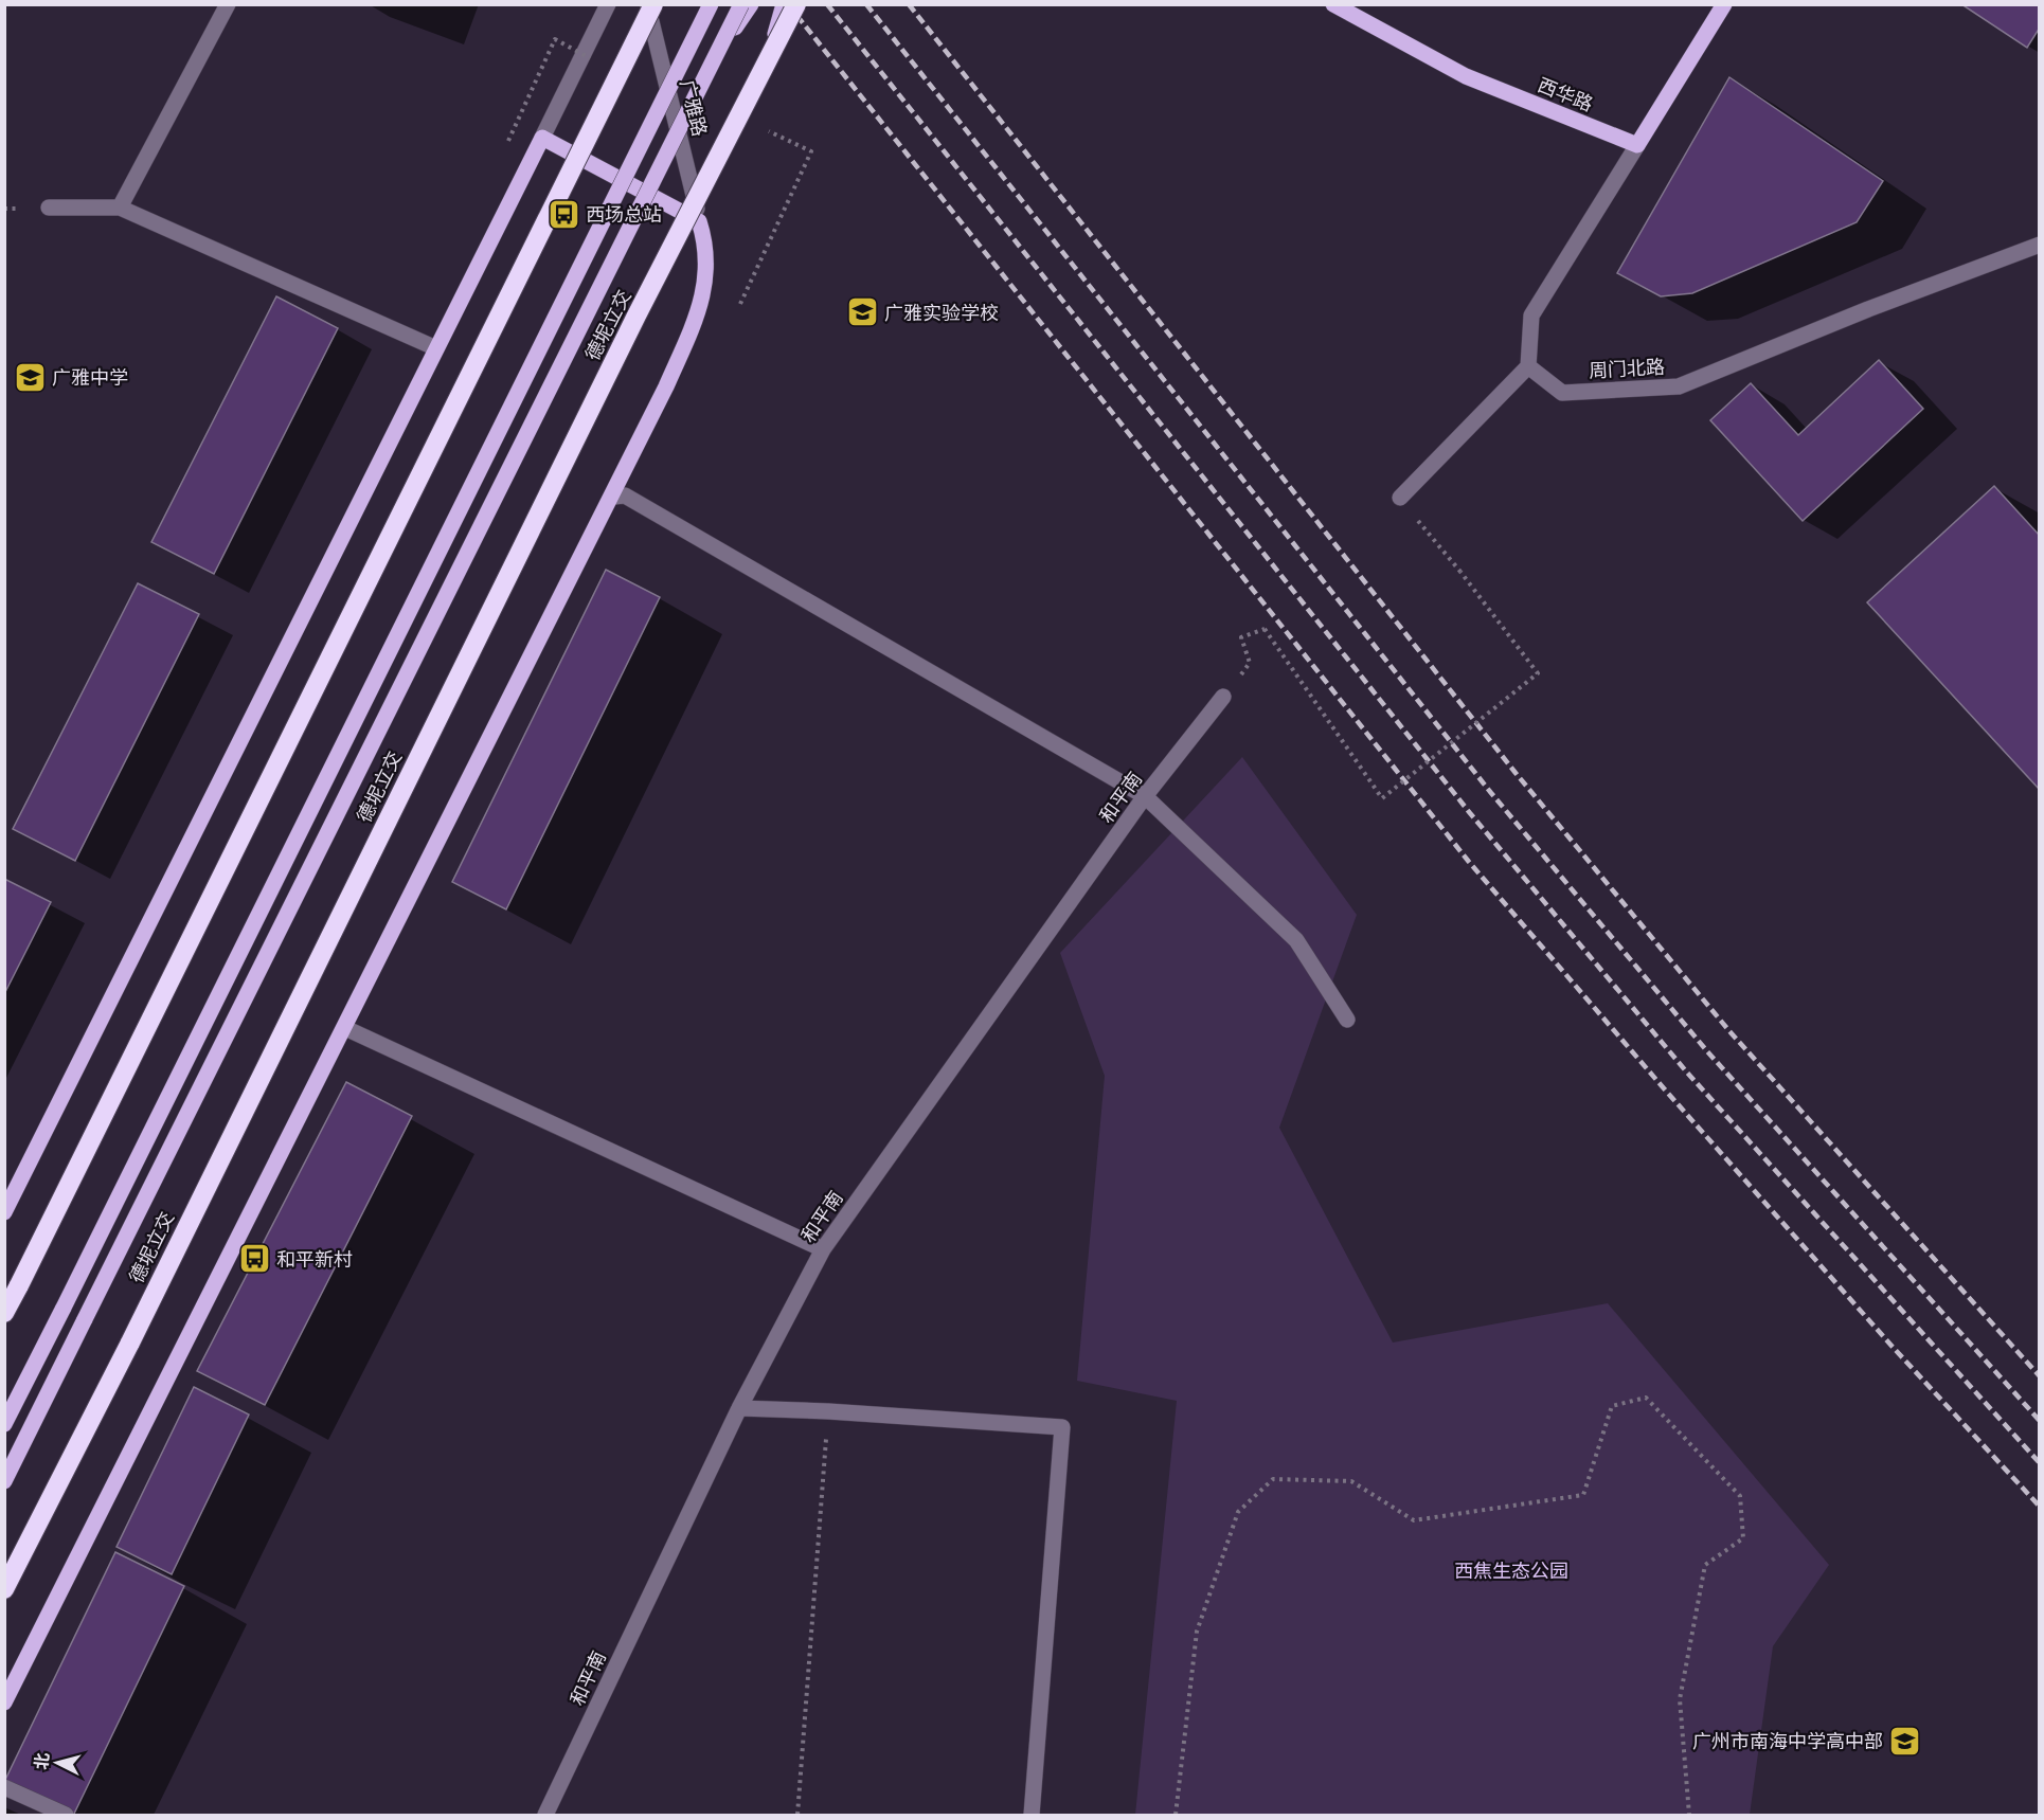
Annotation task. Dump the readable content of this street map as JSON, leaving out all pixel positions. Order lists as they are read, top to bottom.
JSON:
{
  "streets": {
    "highway": ["德坭立交"],
    "main road": ["西华路"],
    "street": ["广雅路", "周门北路", "和平南"]
  },
  "parks": ["西焦生态公园"],
  "places": {
    "bus stop": ["西场总站", "和平新村"],
    "school or university": ["广雅实验学校", "广雅中学", "广州市南海中学高中部"]
  },
  "north": "left"
}
